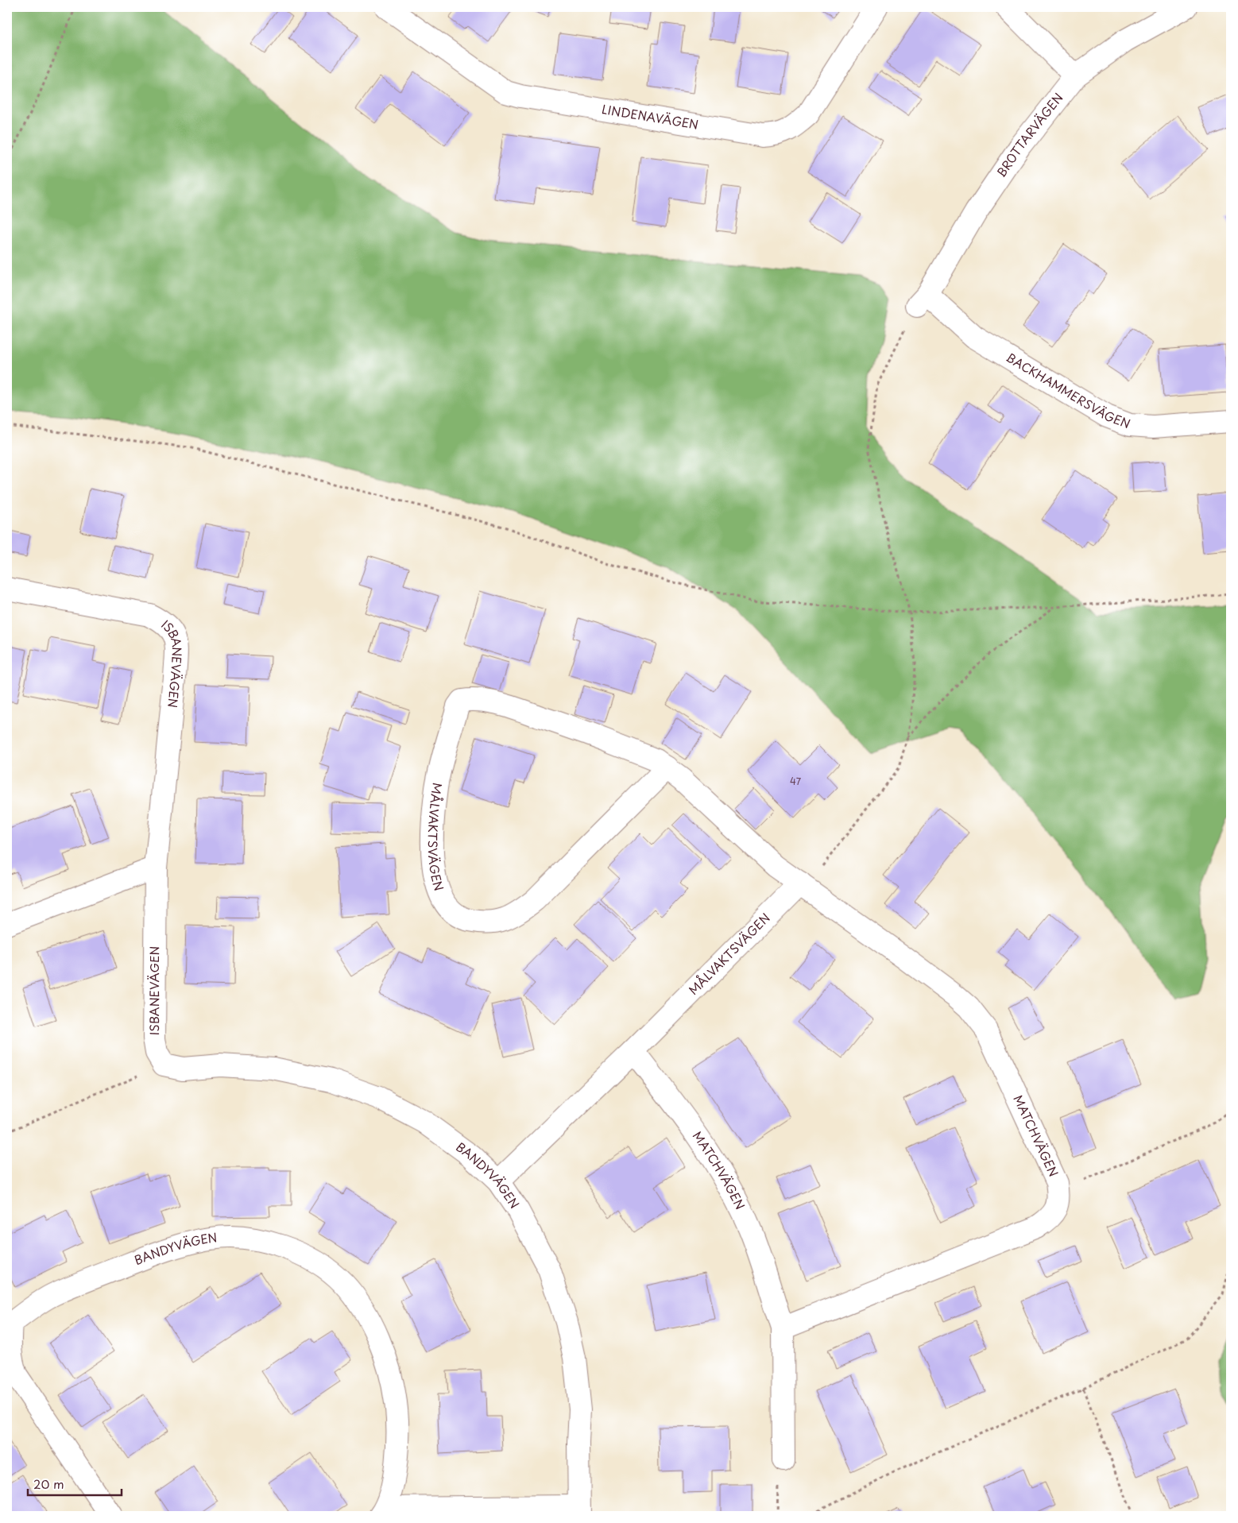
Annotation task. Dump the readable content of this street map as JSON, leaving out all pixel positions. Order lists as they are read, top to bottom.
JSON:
{
  "streets": {
    "street": [
      "LINDENAVÄGEN",
      "BROTTARVÄGEN",
      "BACKHAMMERSVÄGEN",
      "ISBANEVÄGEN",
      "MÅLVAKTSVÄGEN",
      "MATCHVÄGEN",
      "BANDYVÄGEN"
    ]
  },
  "crossings": [
    ["BROTTARVÄGEN", "BACKHAMMERSVÄGEN"],
    ["ISBANEVÄGEN", "BANDYVÄGEN"],
    ["MÅLVAKTSVÄGEN", "MATCHVÄGEN"],
    ["MÅLVAKTSVÄGEN", "BANDYVÄGEN"]
  ],
  "house_numbers": ["47"],
  "scale_bar": "20 m"
}
